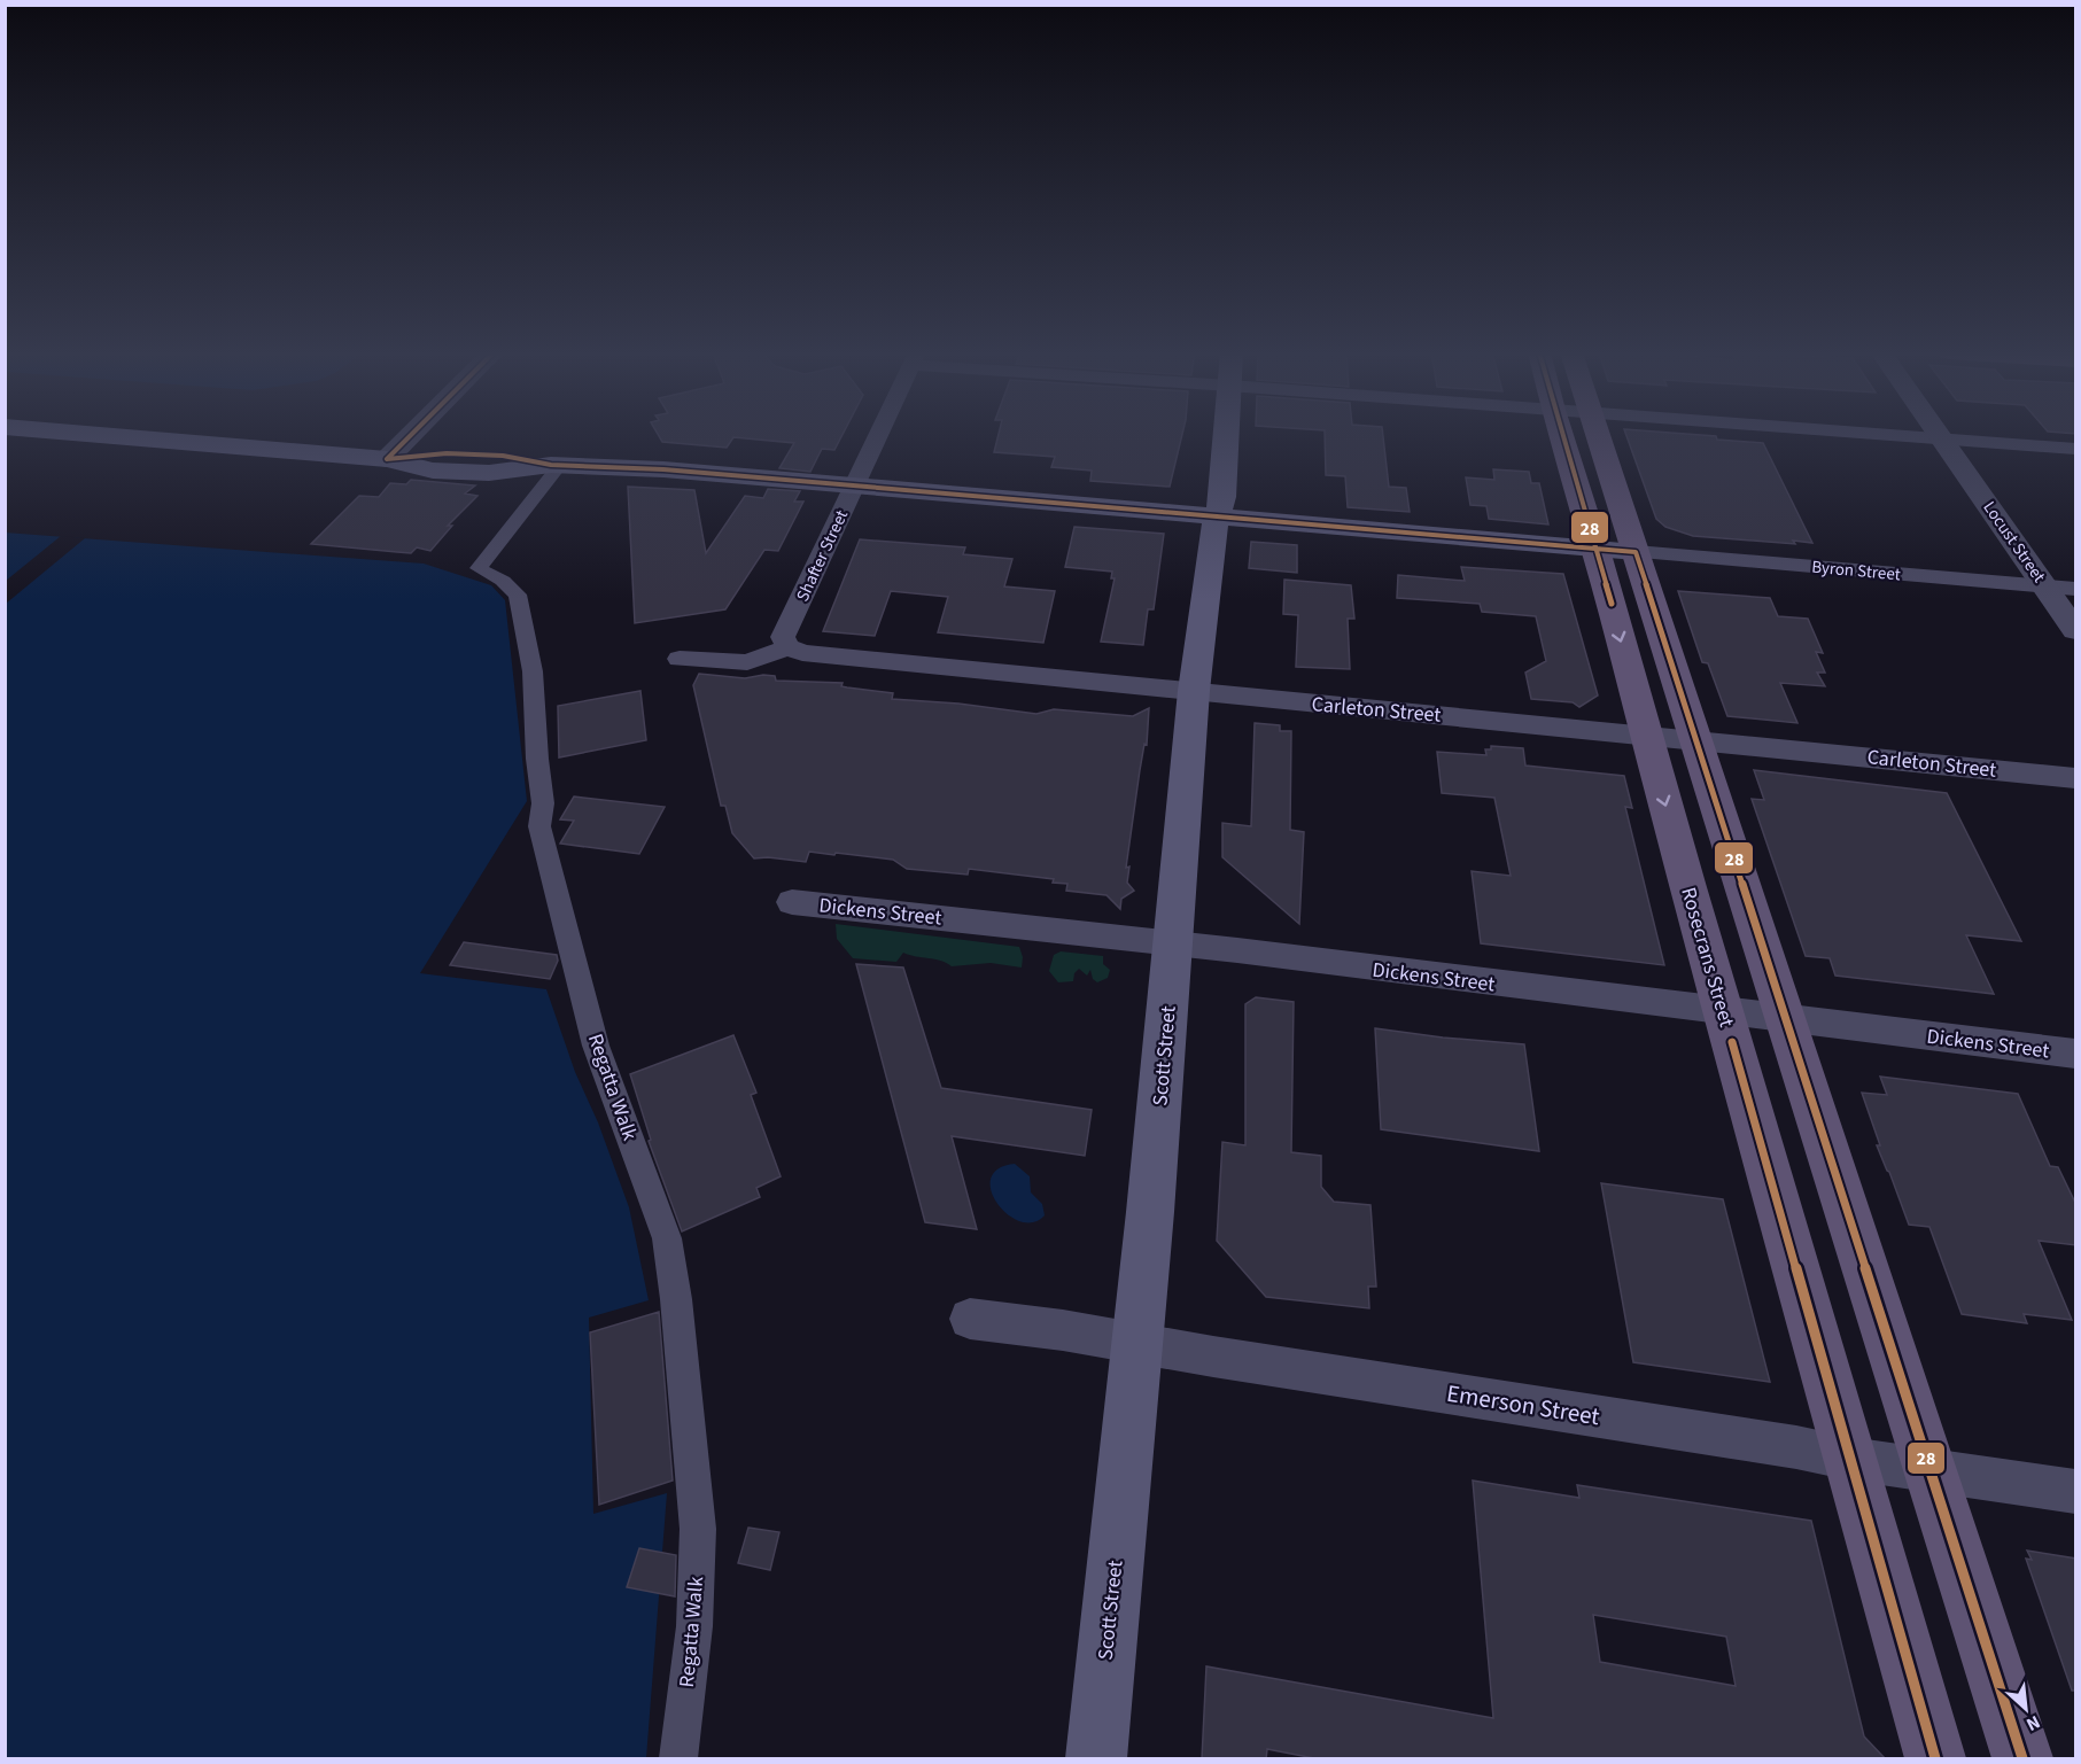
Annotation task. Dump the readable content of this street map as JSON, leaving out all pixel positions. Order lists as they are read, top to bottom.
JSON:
{
  "streets": {
    "main road": ["Rosecrans Street", "Scott Street"],
    "street": [
      "Locust Street",
      "Shafter Street",
      "Byron Street",
      "Carleton Street",
      "Dickens Street",
      "Regatta Walk",
      "Emerson Street"
    ]
  },
  "crossings": [
    ["Locust Street", "Byron Street"],
    ["Shafter Street", "Carleton Street"],
    ["Carleton Street", "Rosecrans Street"],
    ["Carleton Street", "Scott Street"],
    ["Dickens Street", "Rosecrans Street"],
    ["Dickens Street", "Scott Street"],
    ["Rosecrans Street", "Emerson Street"],
    ["Scott Street", "Emerson Street"]
  ],
  "lines": ["transit line 28"],
  "north": "bottom right"
}
